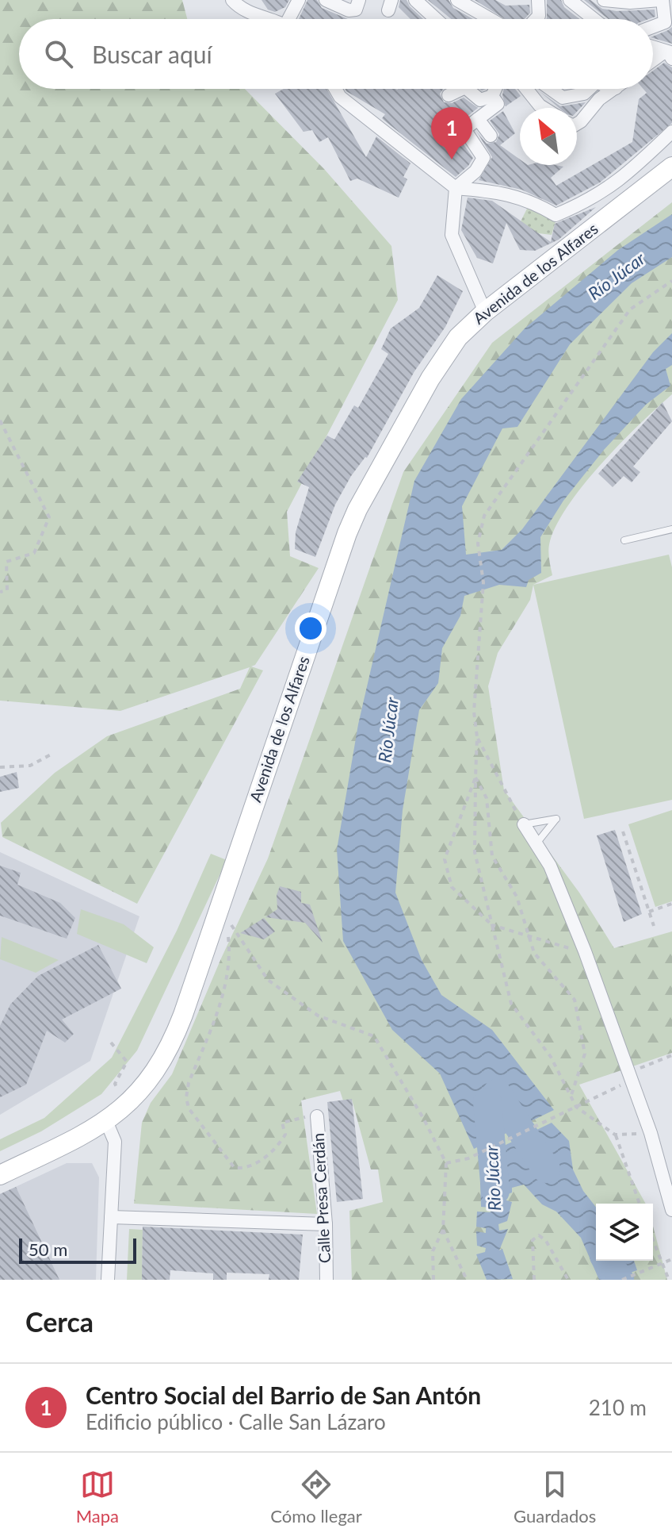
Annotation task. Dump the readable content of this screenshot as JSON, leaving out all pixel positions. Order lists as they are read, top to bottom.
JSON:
{
  "streets": {
    "street": ["Avenida de los Alfares", "Calle Presa Cerdán"]
  },
  "water": ["Río Júcar", "Rio Júcar"],
  "scale_bar": "50 m",
  "north": "top left",
  "page": {
    "search": "Buscar aquí",
    "pins": "1",
    "scale": "50 m",
    "heading": "Cerca",
    "list": [
      {
        "mark": "1",
        "name": "Centro Social del Barrio de San Antón",
        "note": "Edificio público · Calle San Lázaro",
        "value": "210 m"
      }
    ],
    "nav": ["Mapa", "Cómo llegar", "Guardados"]
  }
}
